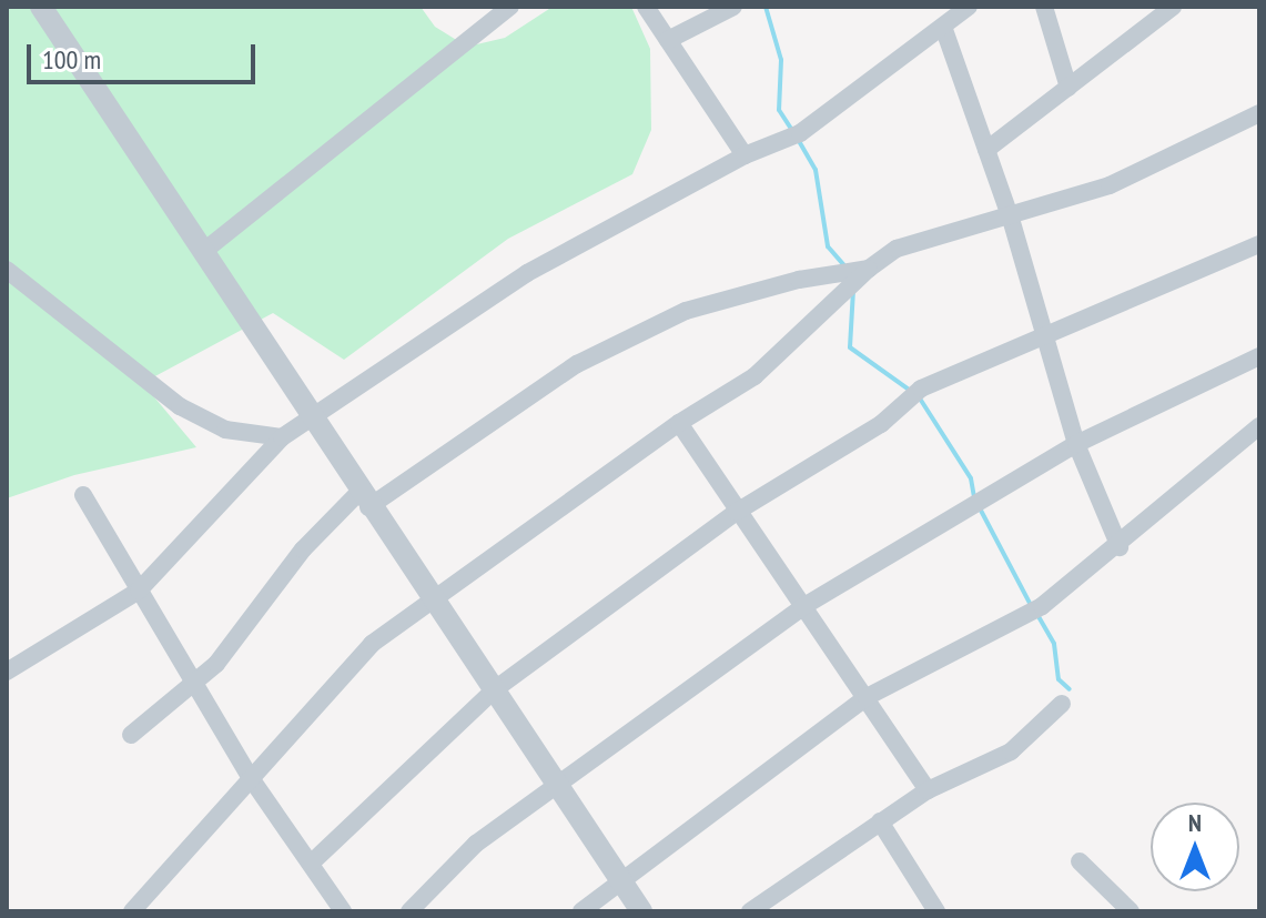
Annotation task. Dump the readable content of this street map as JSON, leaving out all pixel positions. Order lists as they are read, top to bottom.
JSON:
{
  "scale_bar": "100 m",
  "north": "top"
}
